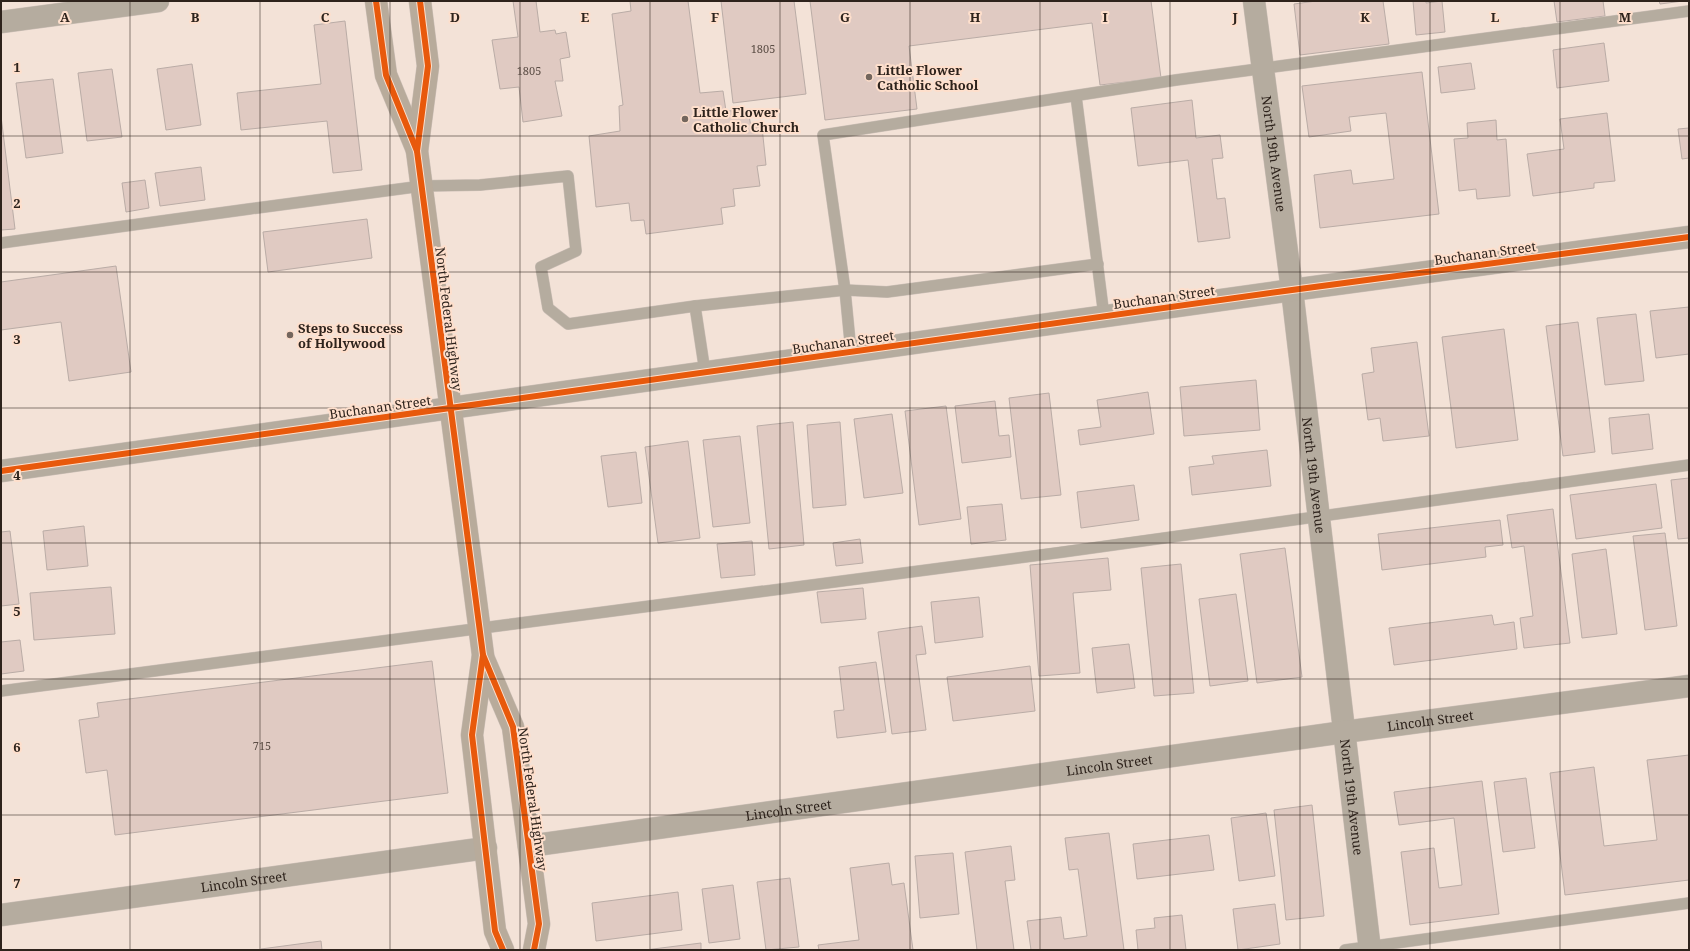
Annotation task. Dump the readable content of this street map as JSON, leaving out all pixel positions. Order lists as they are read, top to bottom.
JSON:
{
  "streets": {
    "main road": ["North Federal Highway"],
    "street": ["North 19th Avenue", "Buchanan Street", "Lincoln Street"]
  },
  "crossings": [
    ["North 19th Avenue", "Buchanan Street"],
    ["North 19th Avenue", "Lincoln Street"],
    ["Buchanan Street", "North Federal Highway"],
    ["North Federal Highway", "Lincoln Street"]
  ],
  "places": ["Little Flower Catholic School", "Little Flower Catholic Church", "Steps to Success of Hollywood"],
  "house_numbers": ["1805", "1805", "715"],
  "grid": {
    "columns": [
      "A",
      "B",
      "C",
      "D",
      "E",
      "F",
      "G",
      "H",
      "I",
      "J",
      "K",
      "L",
      "M"
    ],
    "rows": [
      "1",
      "2",
      "3",
      "4",
      "5",
      "6",
      "7"
    ]
  }
}
